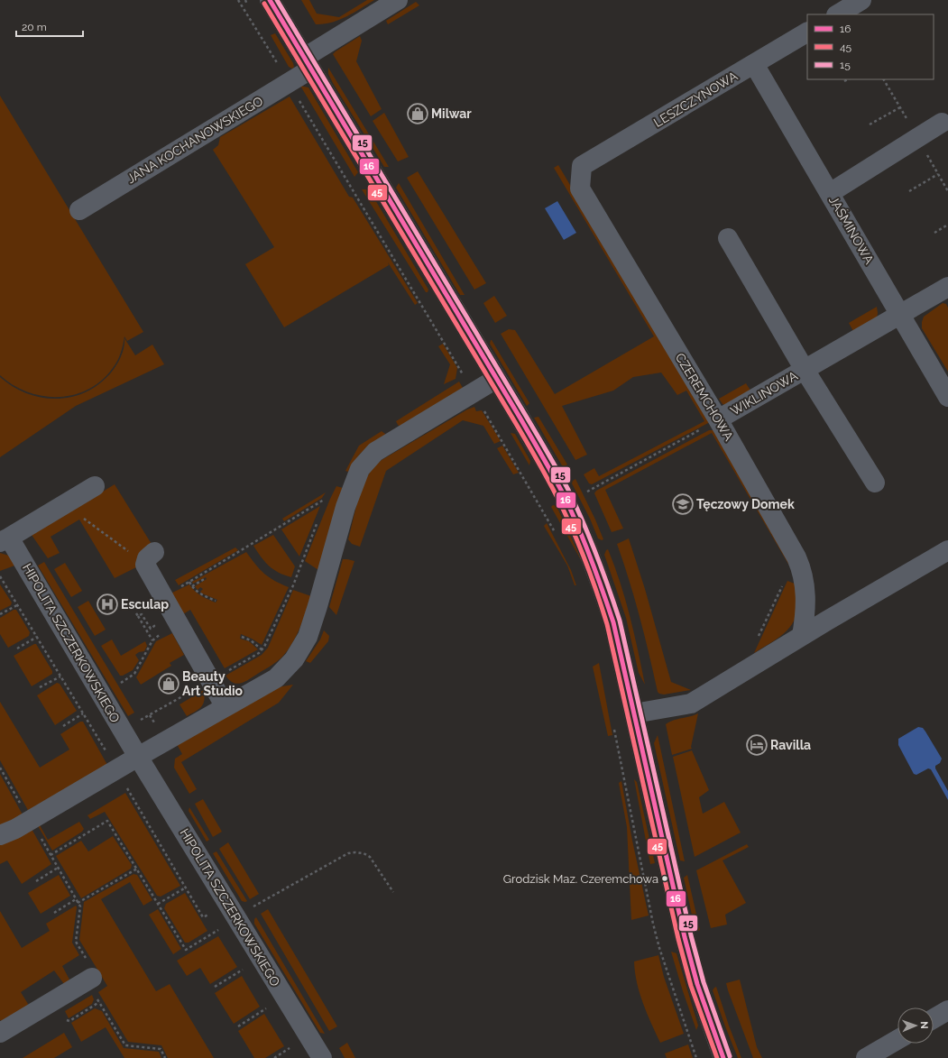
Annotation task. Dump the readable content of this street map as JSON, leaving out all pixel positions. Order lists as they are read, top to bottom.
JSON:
{
  "streets": {
    "street": [
      "LESZCZYNOWA",
      "JANA KOCHANOWSKIEGO",
      "JAŚMINOWA",
      "WIKLINOWA",
      "CZEREMCHOWA",
      "HIPOLITA SZCZERKOWSKIEGO"
    ]
  },
  "crossings": [
    ["LESZCZYNOWA", "JAŚMINOWA"],
    ["LESZCZYNOWA", "CZEREMCHOWA"],
    ["JAŚMINOWA", "WIKLINOWA"],
    ["WIKLINOWA", "CZEREMCHOWA"]
  ],
  "places": {
    "shop": ["Milwar", "Beauty Art Studio"],
    "school or university": ["Tęczowy Domek"],
    "hospital": ["Esculap"],
    "hotel": ["Ravilla"],
    "other": ["Grodzisk Maz. Czeremchowa"]
  },
  "lines": ["transit line 16", "transit line 15", "transit line 45"],
  "legend": ["16", "45", "15"],
  "scale_bar": "20 m",
  "north": "right"
}
